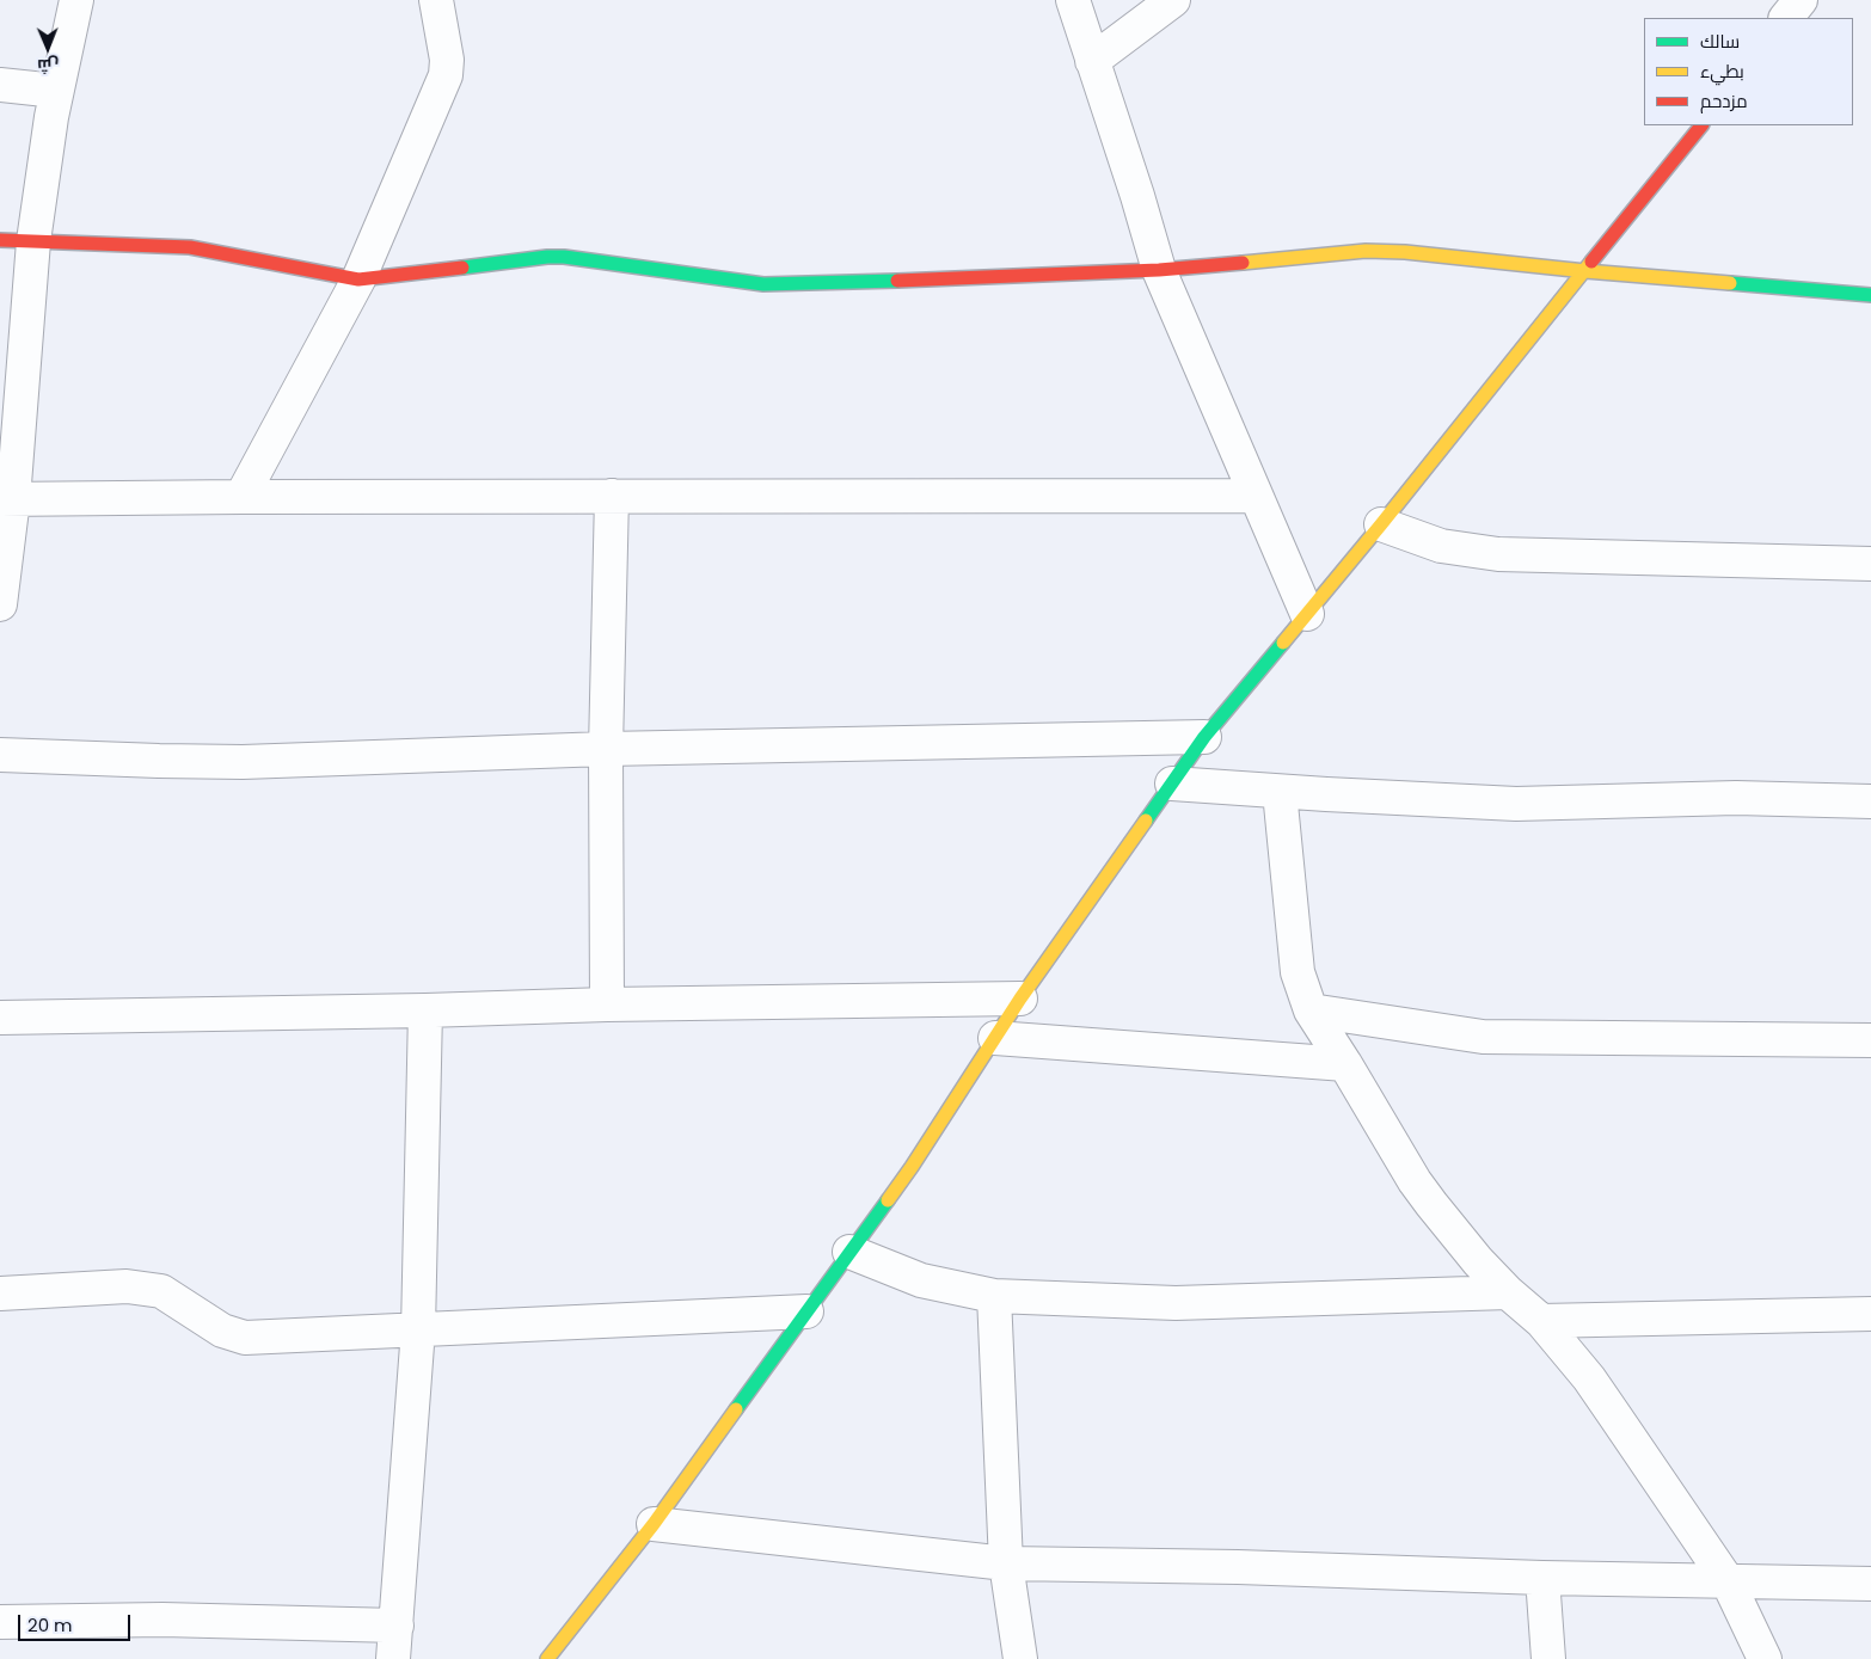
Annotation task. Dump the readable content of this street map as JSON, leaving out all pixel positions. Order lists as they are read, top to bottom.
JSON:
{
  "legend": ["سالك", "بطيء", "مزدحم"],
  "scale_bar": "20 m",
  "north": "bottom"
}
